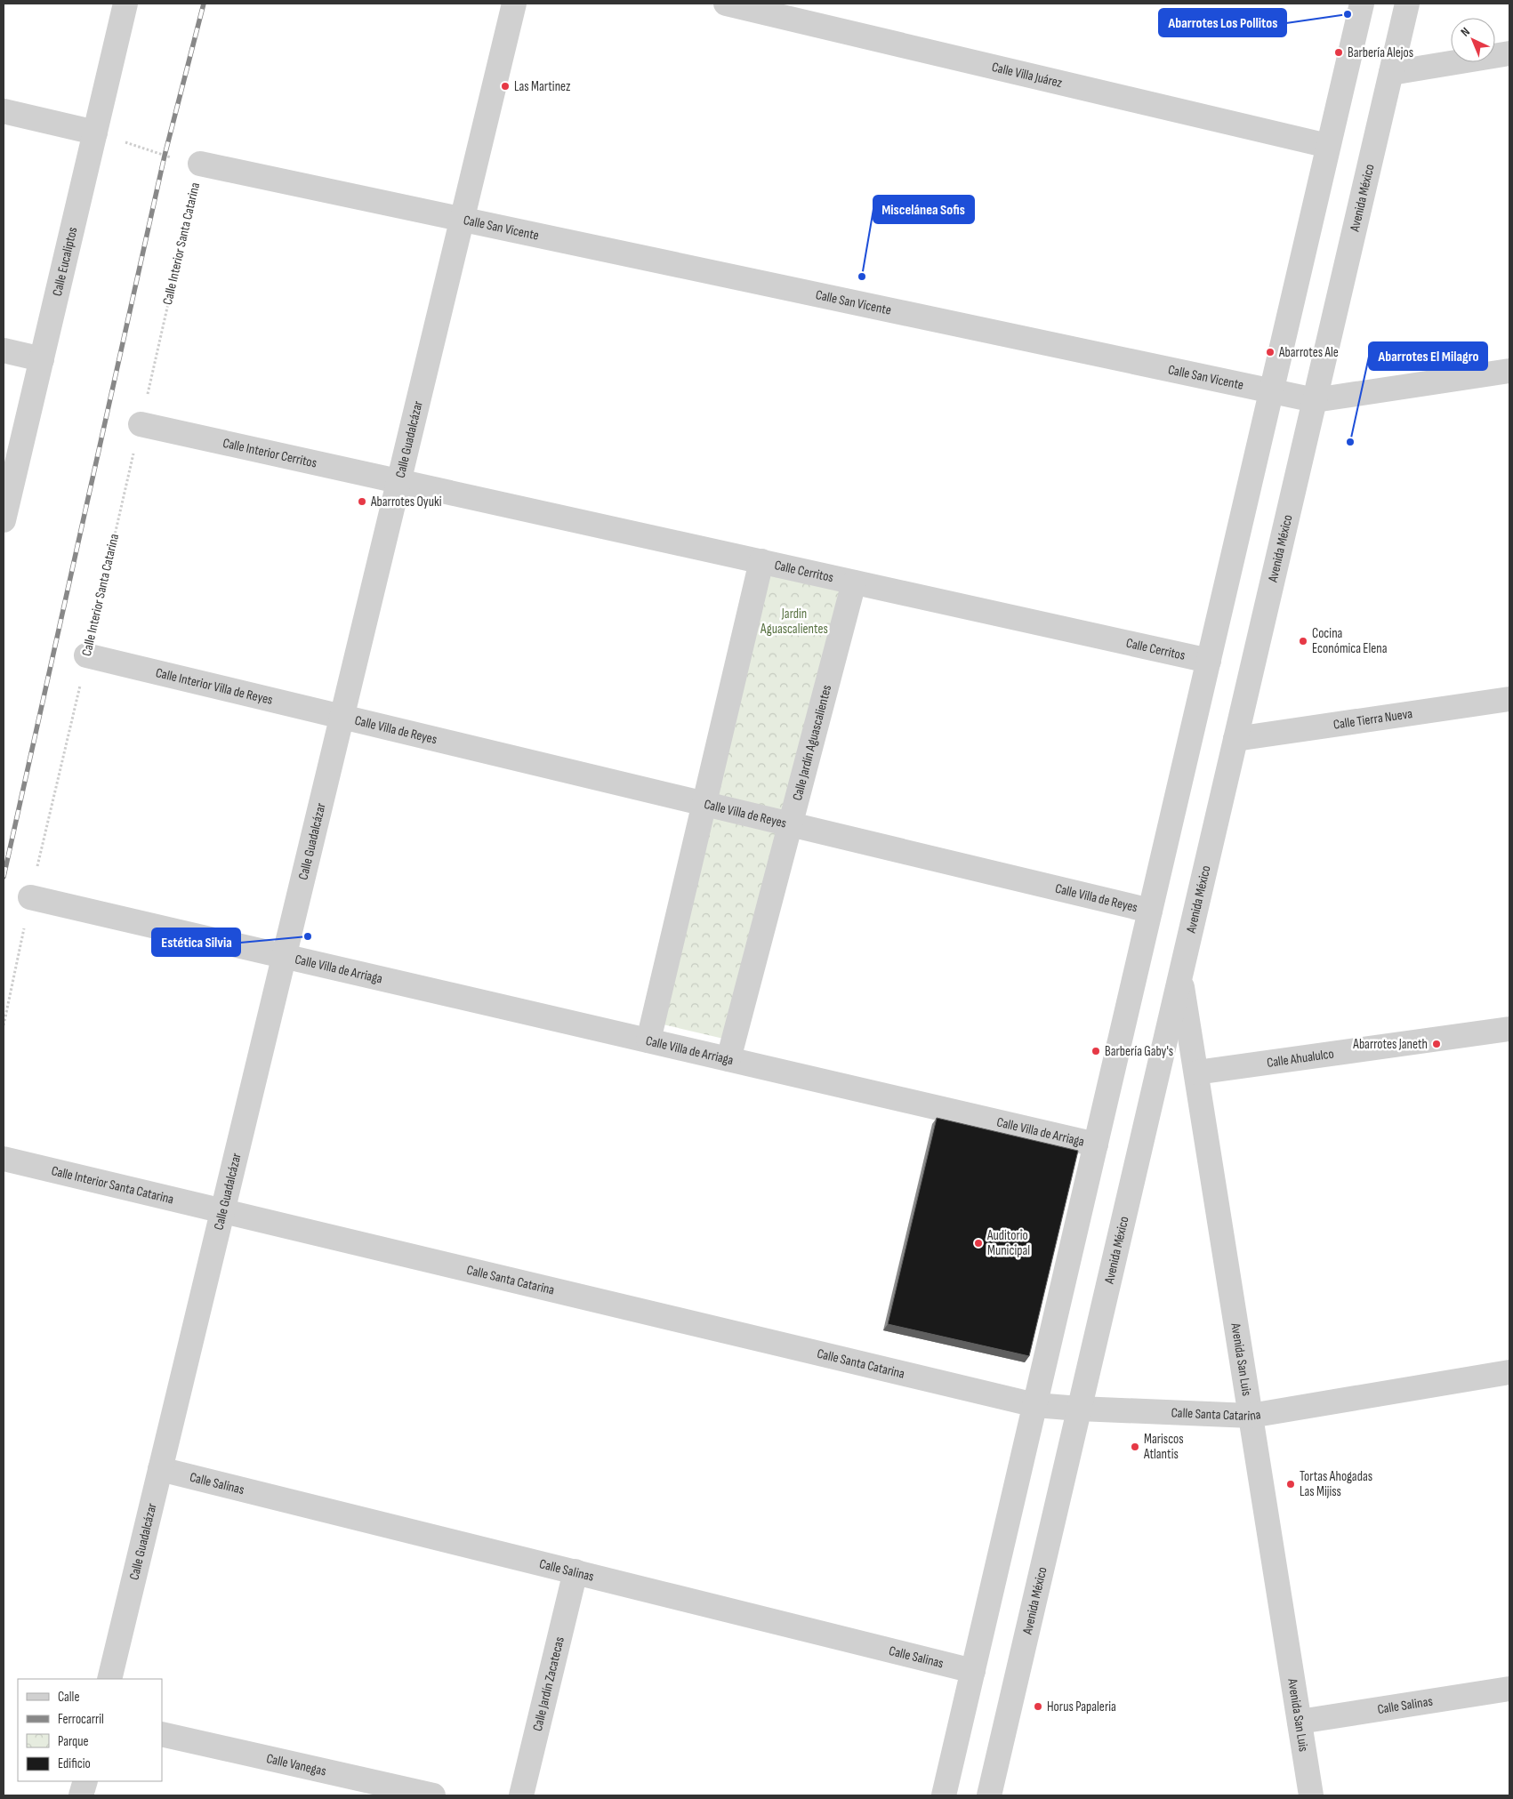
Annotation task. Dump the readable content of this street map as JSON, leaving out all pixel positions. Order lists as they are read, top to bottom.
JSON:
{
  "streets": {
    "street": [
      "Calle Villa Juárez",
      "Avenida México",
      "Calle San Vicente",
      "Calle Interior Santa Catarina",
      "Calle Eucaliptos",
      "Calle Guadalcázar",
      "Calle Interior Cerritos",
      "Calle Cerritos",
      "Calle Interior Villa de Reyes",
      "Calle Tierra Nueva",
      "Calle Villa de Reyes",
      "Calle Jardín Aguascalientes",
      "Calle Villa de Arriaga",
      "Calle Ahualulco",
      "Calle Santa Catarina",
      "Avenida San Luis",
      "Calle Salinas",
      "Calle Jardín Zacatecas",
      "Calle Vanegas"
    ]
  },
  "crossings": [
    ["Avenida México", "Calle San Vicente"],
    ["Avenida México", "Calle Tierra Nueva"],
    ["Avenida México", "Calle Santa Catarina"],
    ["Avenida México", "Avenida San Luis"],
    ["Calle San Vicente", "Calle Interior Santa Catarina"],
    ["Calle San Vicente", "Calle Guadalcázar"],
    ["Calle Interior Santa Catarina", "Calle Guadalcázar"],
    ["Calle Interior Santa Catarina", "Calle Interior Cerritos"],
    ["Calle Interior Santa Catarina", "Calle Interior Villa de Reyes"],
    ["Calle Interior Santa Catarina", "Calle Villa de Arriaga"],
    ["Calle Interior Santa Catarina", "Calle Santa Catarina"],
    ["Calle Guadalcázar", "Calle Interior Cerritos"],
    ["Calle Guadalcázar", "Calle Cerritos"],
    ["Calle Guadalcázar", "Calle Interior Villa de Reyes"],
    ["Calle Guadalcázar", "Calle Villa de Reyes"],
    ["Calle Guadalcázar", "Calle Villa de Arriaga"],
    ["Calle Guadalcázar", "Calle Santa Catarina"],
    ["Calle Guadalcázar", "Calle Salinas"],
    ["Calle Interior Cerritos", "Calle Cerritos"],
    ["Calle Cerritos", "Calle Jardín Aguascalientes"],
    ["Calle Interior Villa de Reyes", "Calle Villa de Reyes"],
    ["Calle Villa de Reyes", "Calle Jardín Aguascalientes"],
    ["Calle Jardín Aguascalientes", "Calle Villa de Arriaga"],
    ["Calle Ahualulco", "Avenida San Luis"],
    ["Calle Santa Catarina", "Avenida San Luis"],
    ["Avenida San Luis", "Calle Salinas"],
    ["Calle Salinas", "Calle Jardín Zacatecas"]
  ],
  "parks": ["Jardin Aguascalientes"],
  "places": [
    "Abarrotes Los Pollitos",
    "Barbería Alejos",
    "Las Martinez",
    "Miscelánea Sofis",
    "Abarrotes Ale",
    "Abarrotes El Milagro",
    "Abarrotes Oyuki",
    "Cocina Económica Elena",
    "Estética Silvia",
    "Abarrotes Janeth",
    "Barbería Gaby's",
    "Auditorio Municipal",
    "Mariscos Atlantis",
    "Tortas Ahogadas Las Mijiss",
    "Horus Papaleria"
  ],
  "legend": [
    "Calle",
    "Ferrocarril",
    "Parque",
    "Edificio"
  ],
  "north": "top left"
}
